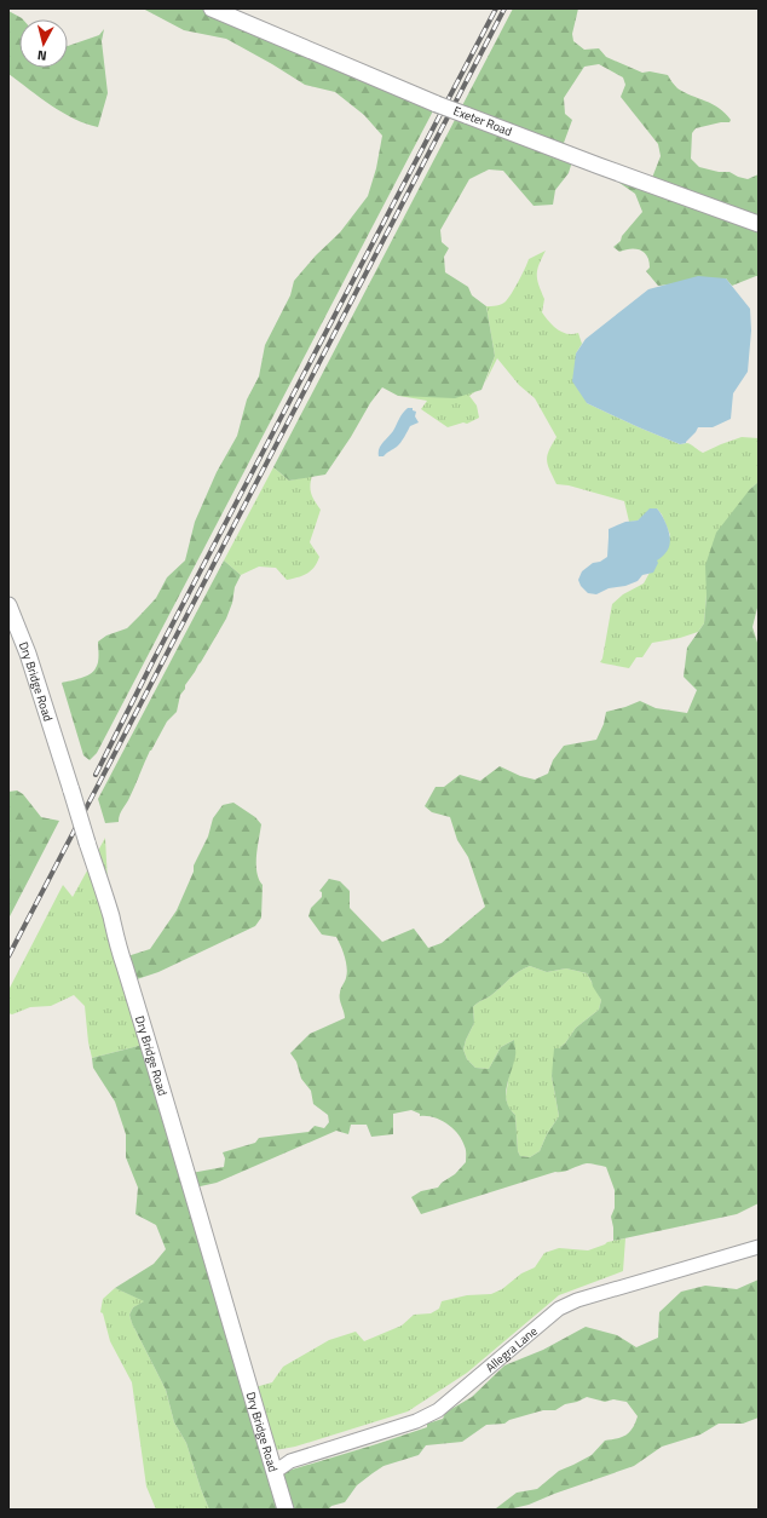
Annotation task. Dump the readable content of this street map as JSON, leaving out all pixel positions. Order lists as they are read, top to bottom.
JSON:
{
  "streets": {
    "street": ["Exeter Road", "Dry Bridge Road", "Allegra Lane"]
  },
  "crossings": [
    ["Dry Bridge Road", "Allegra Lane"]
  ],
  "north": "bottom"
}
